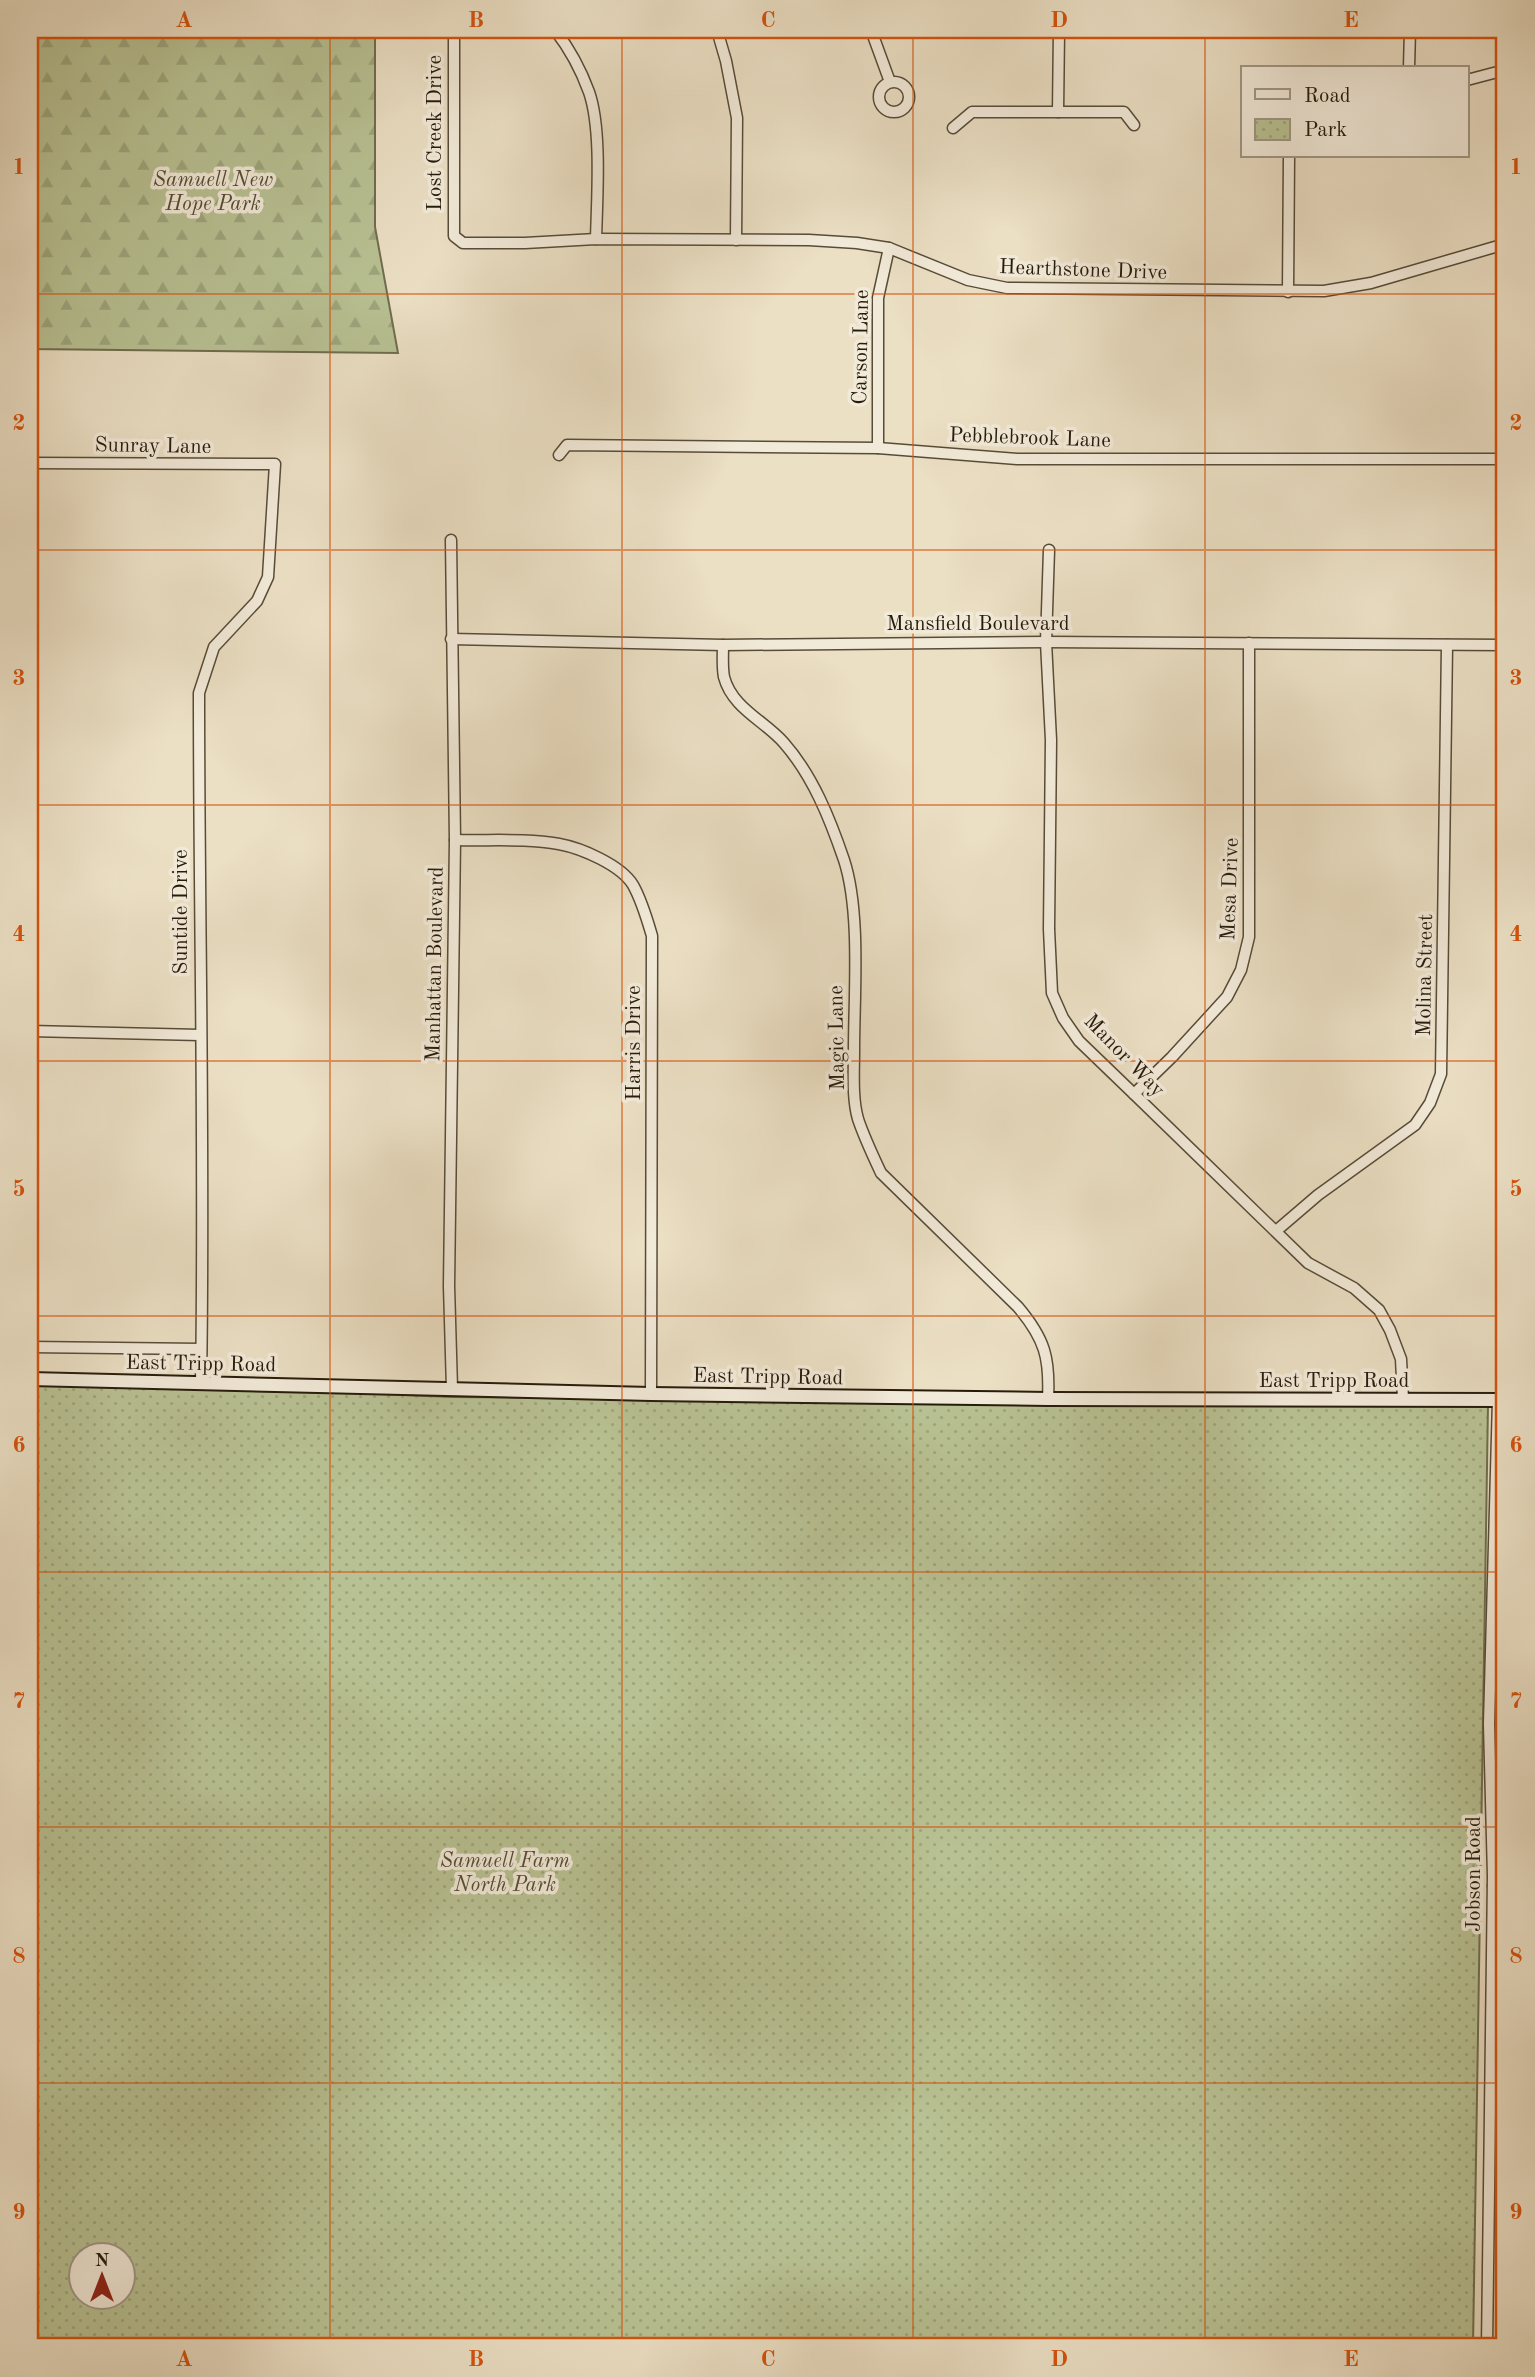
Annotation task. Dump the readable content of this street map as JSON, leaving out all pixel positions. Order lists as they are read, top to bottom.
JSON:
{
  "streets": {
    "street": [
      "Lost Creek Drive",
      "Hearthstone Drive",
      "Carson Lane",
      "Pebblebrook Lane",
      "Sunray Lane",
      "Mansfield Boulevard",
      "Mesa Drive",
      "Suntide Drive",
      "Manhattan Boulevard",
      "Molina Street",
      "Magic Lane",
      "Harris Drive",
      "Manor Way",
      "East Tripp Road",
      "Jobson Road"
    ]
  },
  "crossings": [
    ["Lost Creek Drive", "Hearthstone Drive"],
    ["Hearthstone Drive", "Carson Lane"],
    ["Carson Lane", "Pebblebrook Lane"],
    ["Sunray Lane", "Suntide Drive"],
    ["Mansfield Boulevard", "Mesa Drive"],
    ["Mansfield Boulevard", "Manhattan Boulevard"],
    ["Mansfield Boulevard", "Molina Street"],
    ["Mansfield Boulevard", "Magic Lane"],
    ["Mansfield Boulevard", "Manor Way"],
    ["Mesa Drive", "Manor Way"],
    ["Suntide Drive", "East Tripp Road"],
    ["Manhattan Boulevard", "Harris Drive"],
    ["Manhattan Boulevard", "East Tripp Road"],
    ["Molina Street", "Manor Way"],
    ["Magic Lane", "East Tripp Road"],
    ["Harris Drive", "East Tripp Road"],
    ["Manor Way", "East Tripp Road"],
    ["East Tripp Road", "Jobson Road"]
  ],
  "parks": ["Samuell New Hope Park", "Samuell Farm North Park"],
  "legend": ["Road", "Park"],
  "north": "top",
  "grid": {
    "columns": [
      "A",
      "B",
      "C",
      "D",
      "E"
    ],
    "rows": [
      "1",
      "2",
      "3",
      "4",
      "5",
      "6",
      "7",
      "8",
      "9"
    ]
  }
}
